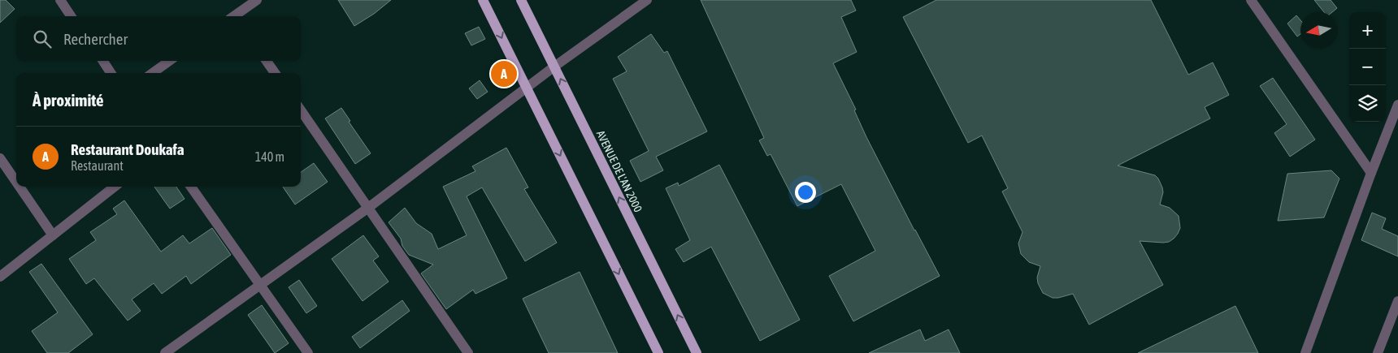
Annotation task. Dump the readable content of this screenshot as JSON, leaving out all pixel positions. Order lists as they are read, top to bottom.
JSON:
{
  "streets": {
    "main road": ["AVENUE DE L'AN 2000"]
  },
  "north": "left",
  "page": {
    "map_buttons": ["+", "−"],
    "search": "Rechercher",
    "pins": "A",
    "heading": "À proximité",
    "list": [
      {
        "mark": "A",
        "name": "Restaurant Doukafa",
        "note": "Restaurant",
        "value": "140 m"
      }
    ]
  }
}
